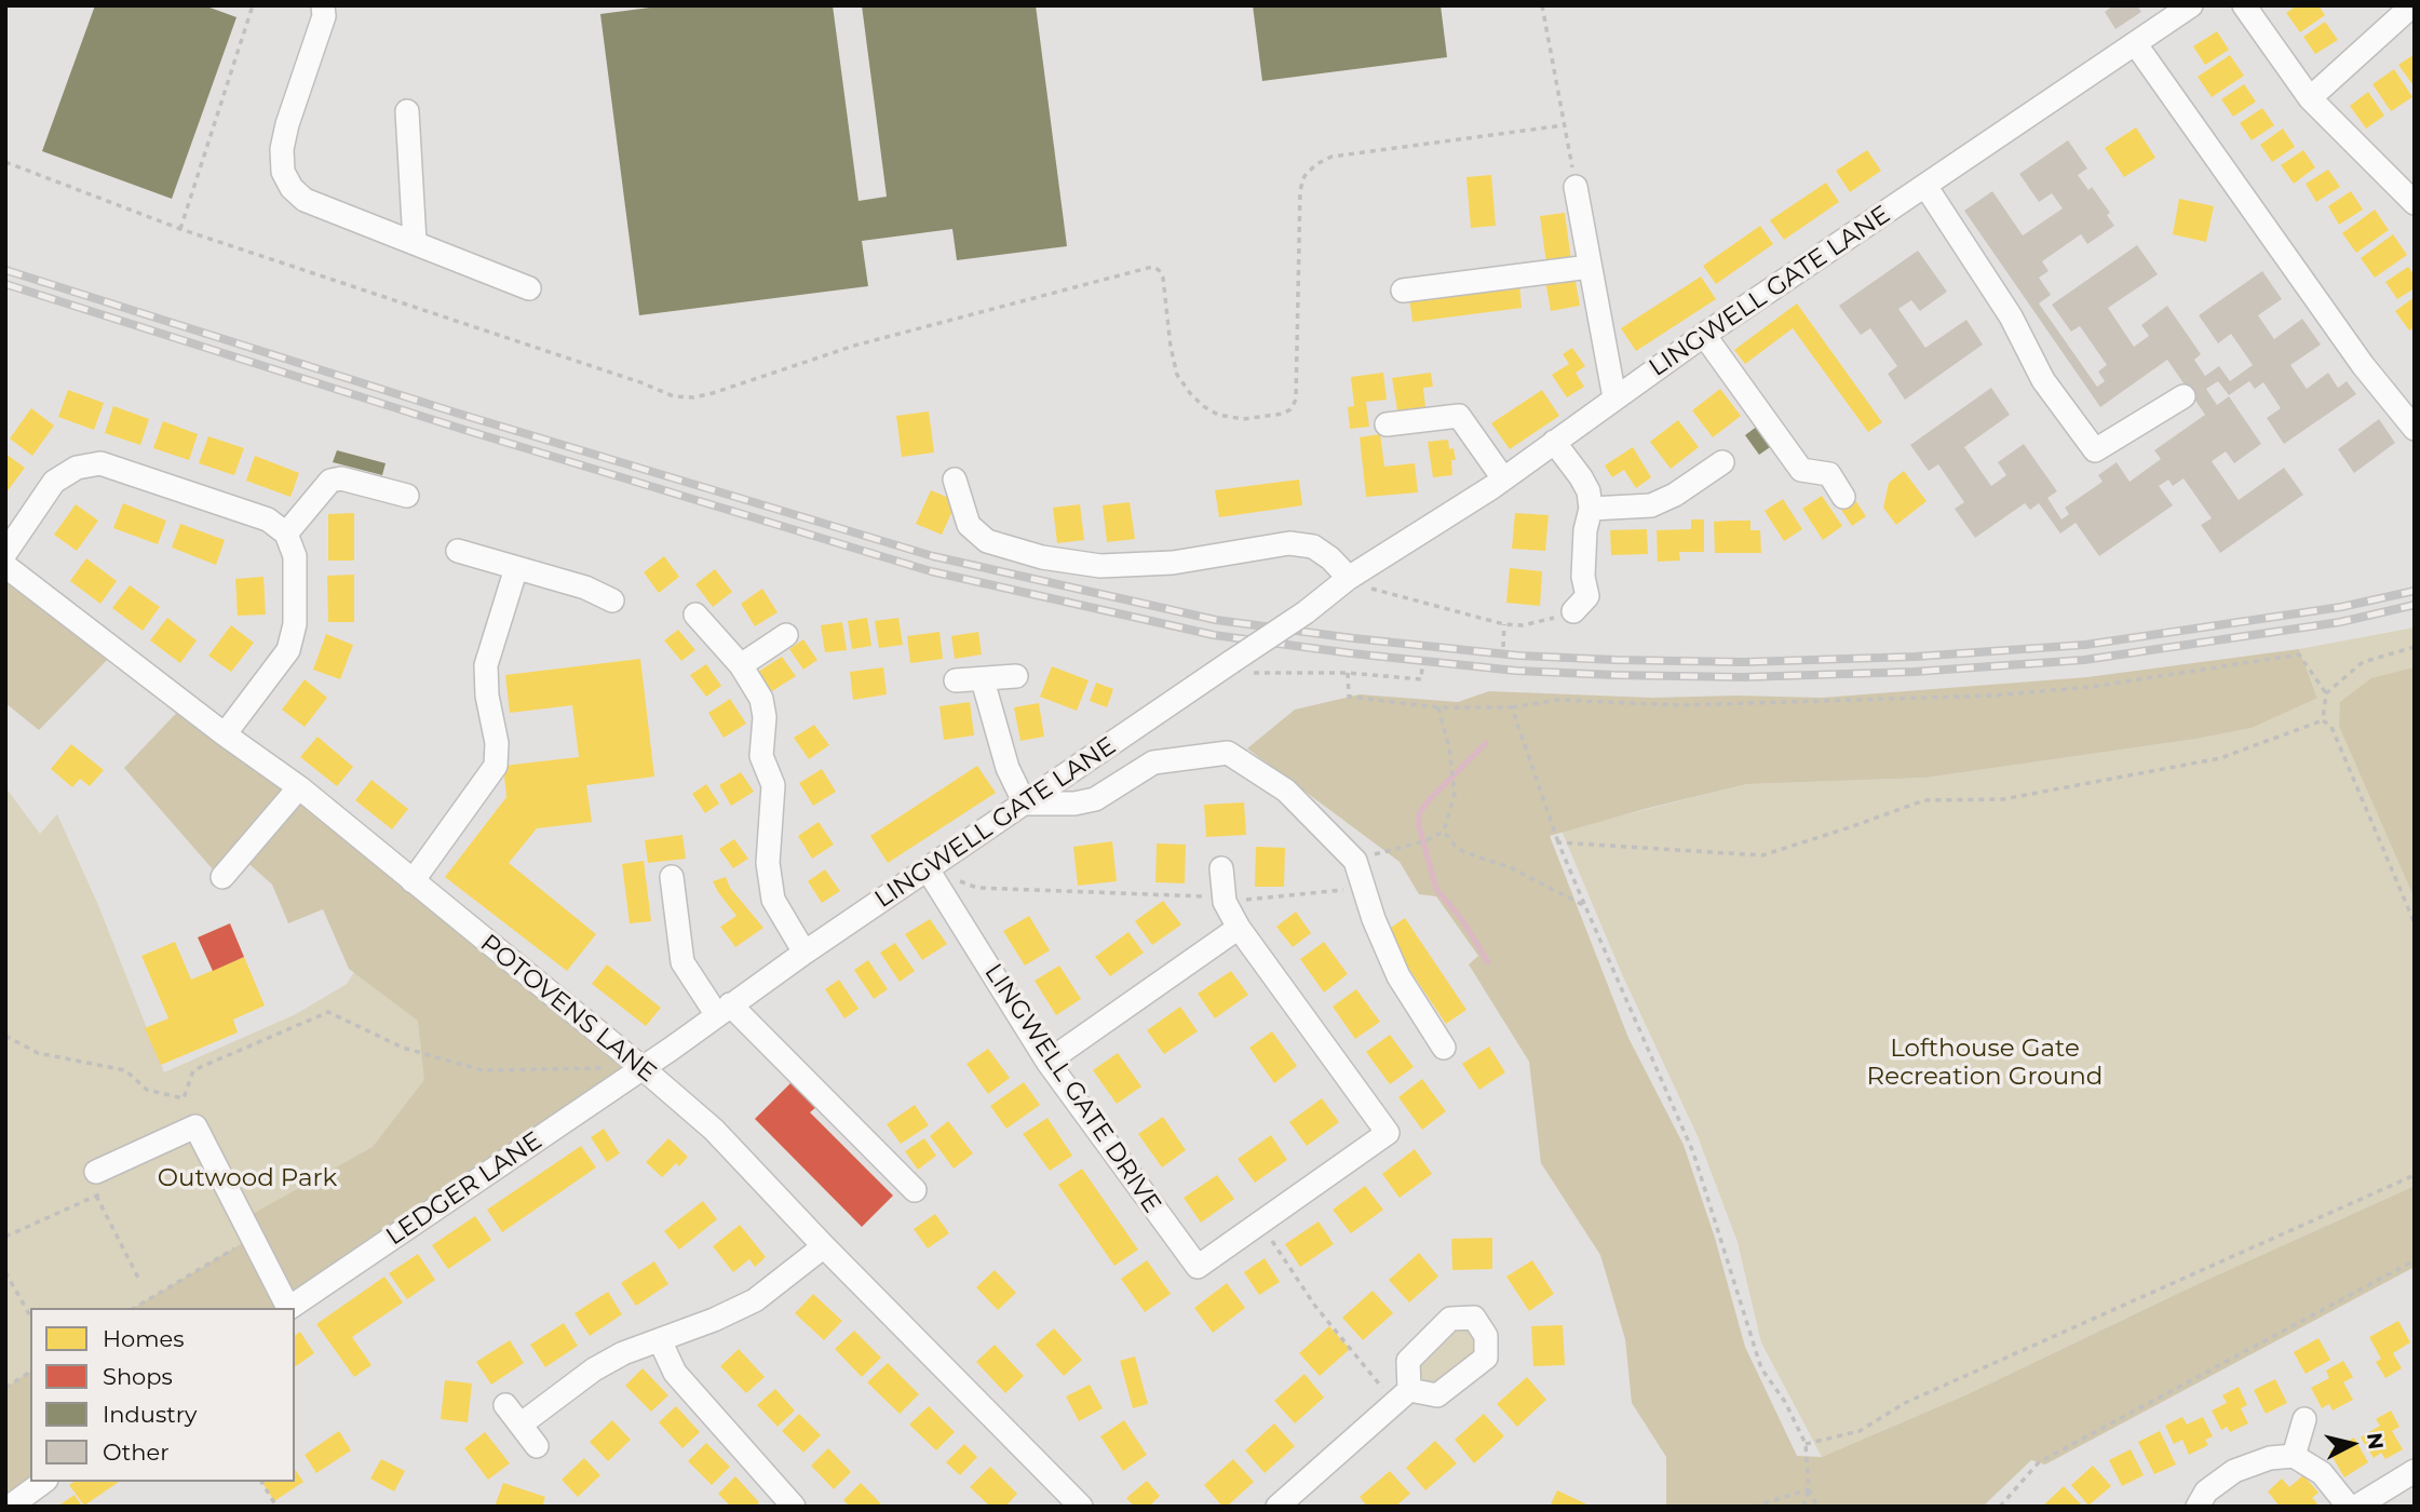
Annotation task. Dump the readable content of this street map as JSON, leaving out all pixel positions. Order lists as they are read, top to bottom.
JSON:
{
  "streets": {
    "street": [
      "LINGWELL GATE LANE",
      "POTOVENS LANE",
      "LINGWELL GATE DRIVE",
      "LEDGER LANE"
    ]
  },
  "crossings": [
    ["LINGWELL GATE LANE", "POTOVENS LANE"],
    ["LINGWELL GATE LANE", "LINGWELL GATE DRIVE"],
    ["LINGWELL GATE LANE", "LEDGER LANE"],
    ["POTOVENS LANE", "LEDGER LANE"]
  ],
  "parks": ["Lofthouse Gate Recreation Ground", "Outwood Park"],
  "legend": [
    "Homes",
    "Shops",
    "Industry",
    "Other"
  ],
  "north": "right"
}
